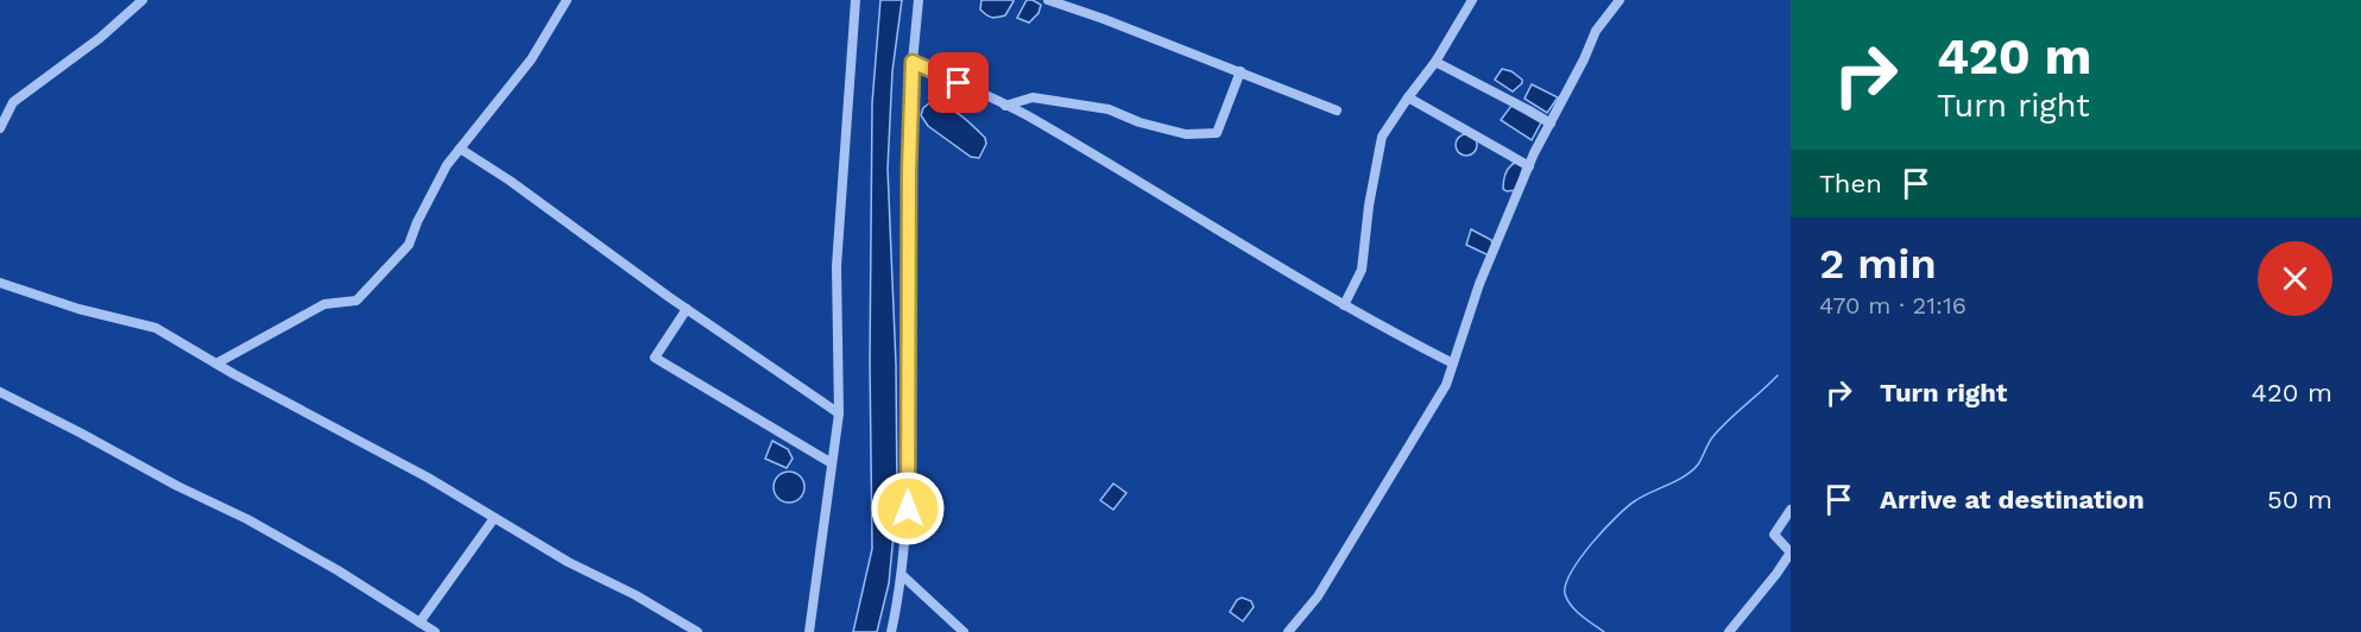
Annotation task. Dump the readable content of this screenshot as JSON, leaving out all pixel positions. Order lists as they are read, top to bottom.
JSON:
{
  "page": {
    "turn": ["420 m", "Turn right"],
    "then": "Then",
    "heading": ["2 min", "470 m · 21:16"],
    "list": [
      {
        "name": "Turn right",
        "value": "420 m"
      },
      {
        "name": "Arrive at destination",
        "value": "50 m"
      }
    ]
  }
}
